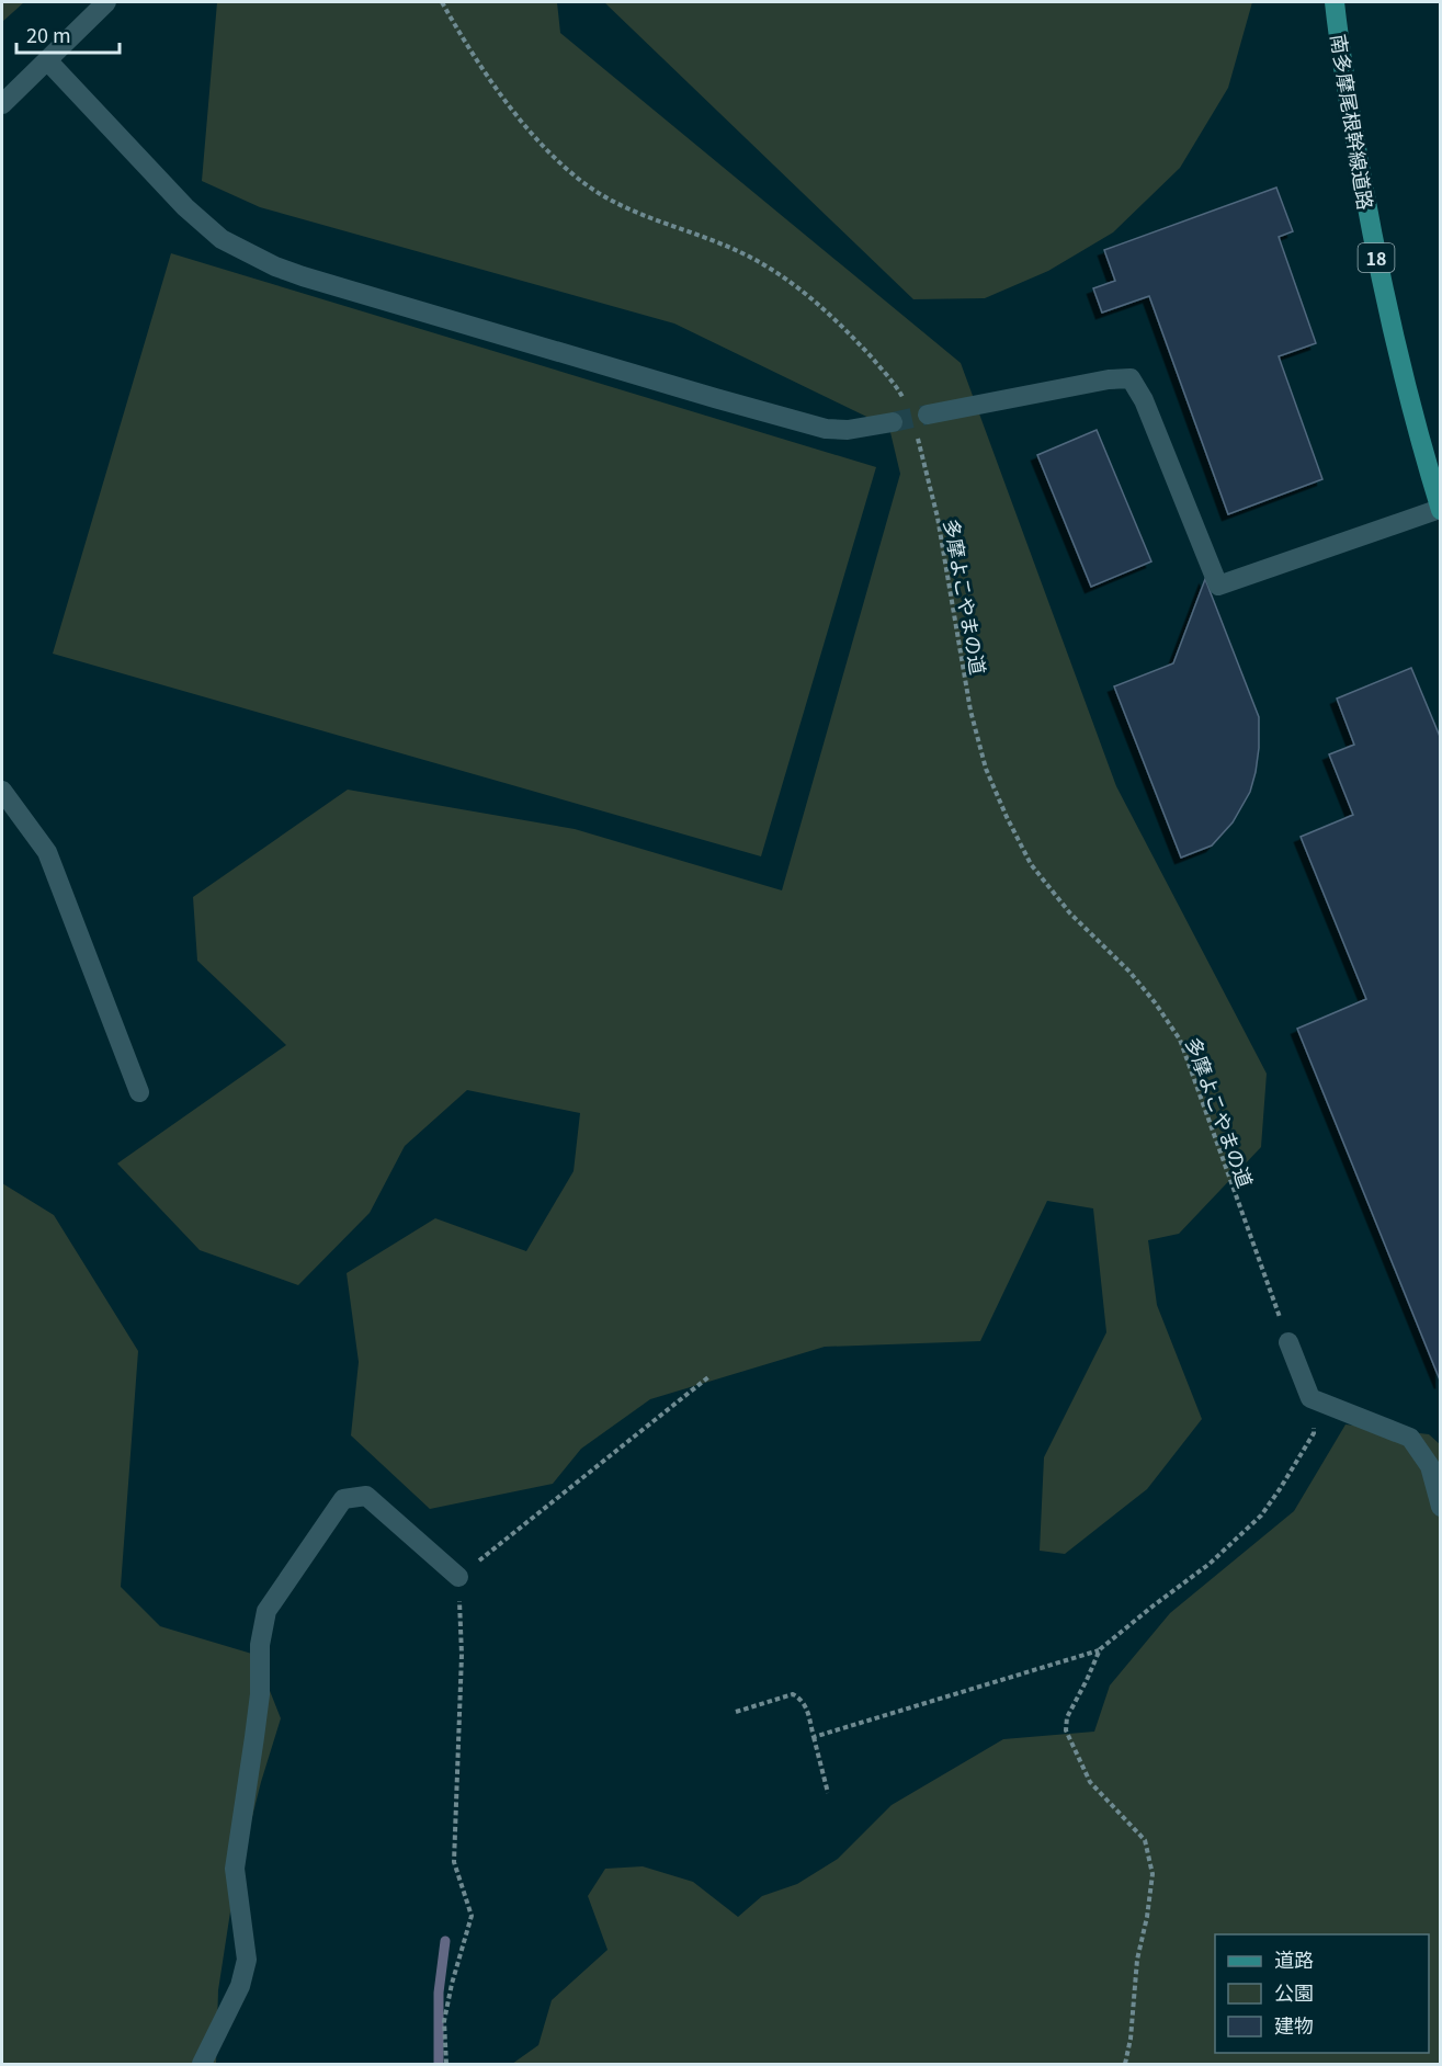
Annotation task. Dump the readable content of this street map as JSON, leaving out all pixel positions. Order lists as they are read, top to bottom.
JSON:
{
  "streets": {
    "main road": ["南多摩尾根幹線道路", "18"],
    "path": ["多摩よこやまの道"]
  },
  "legend": ["道路", "公園", "建物"],
  "scale_bar": "20 m"
}
